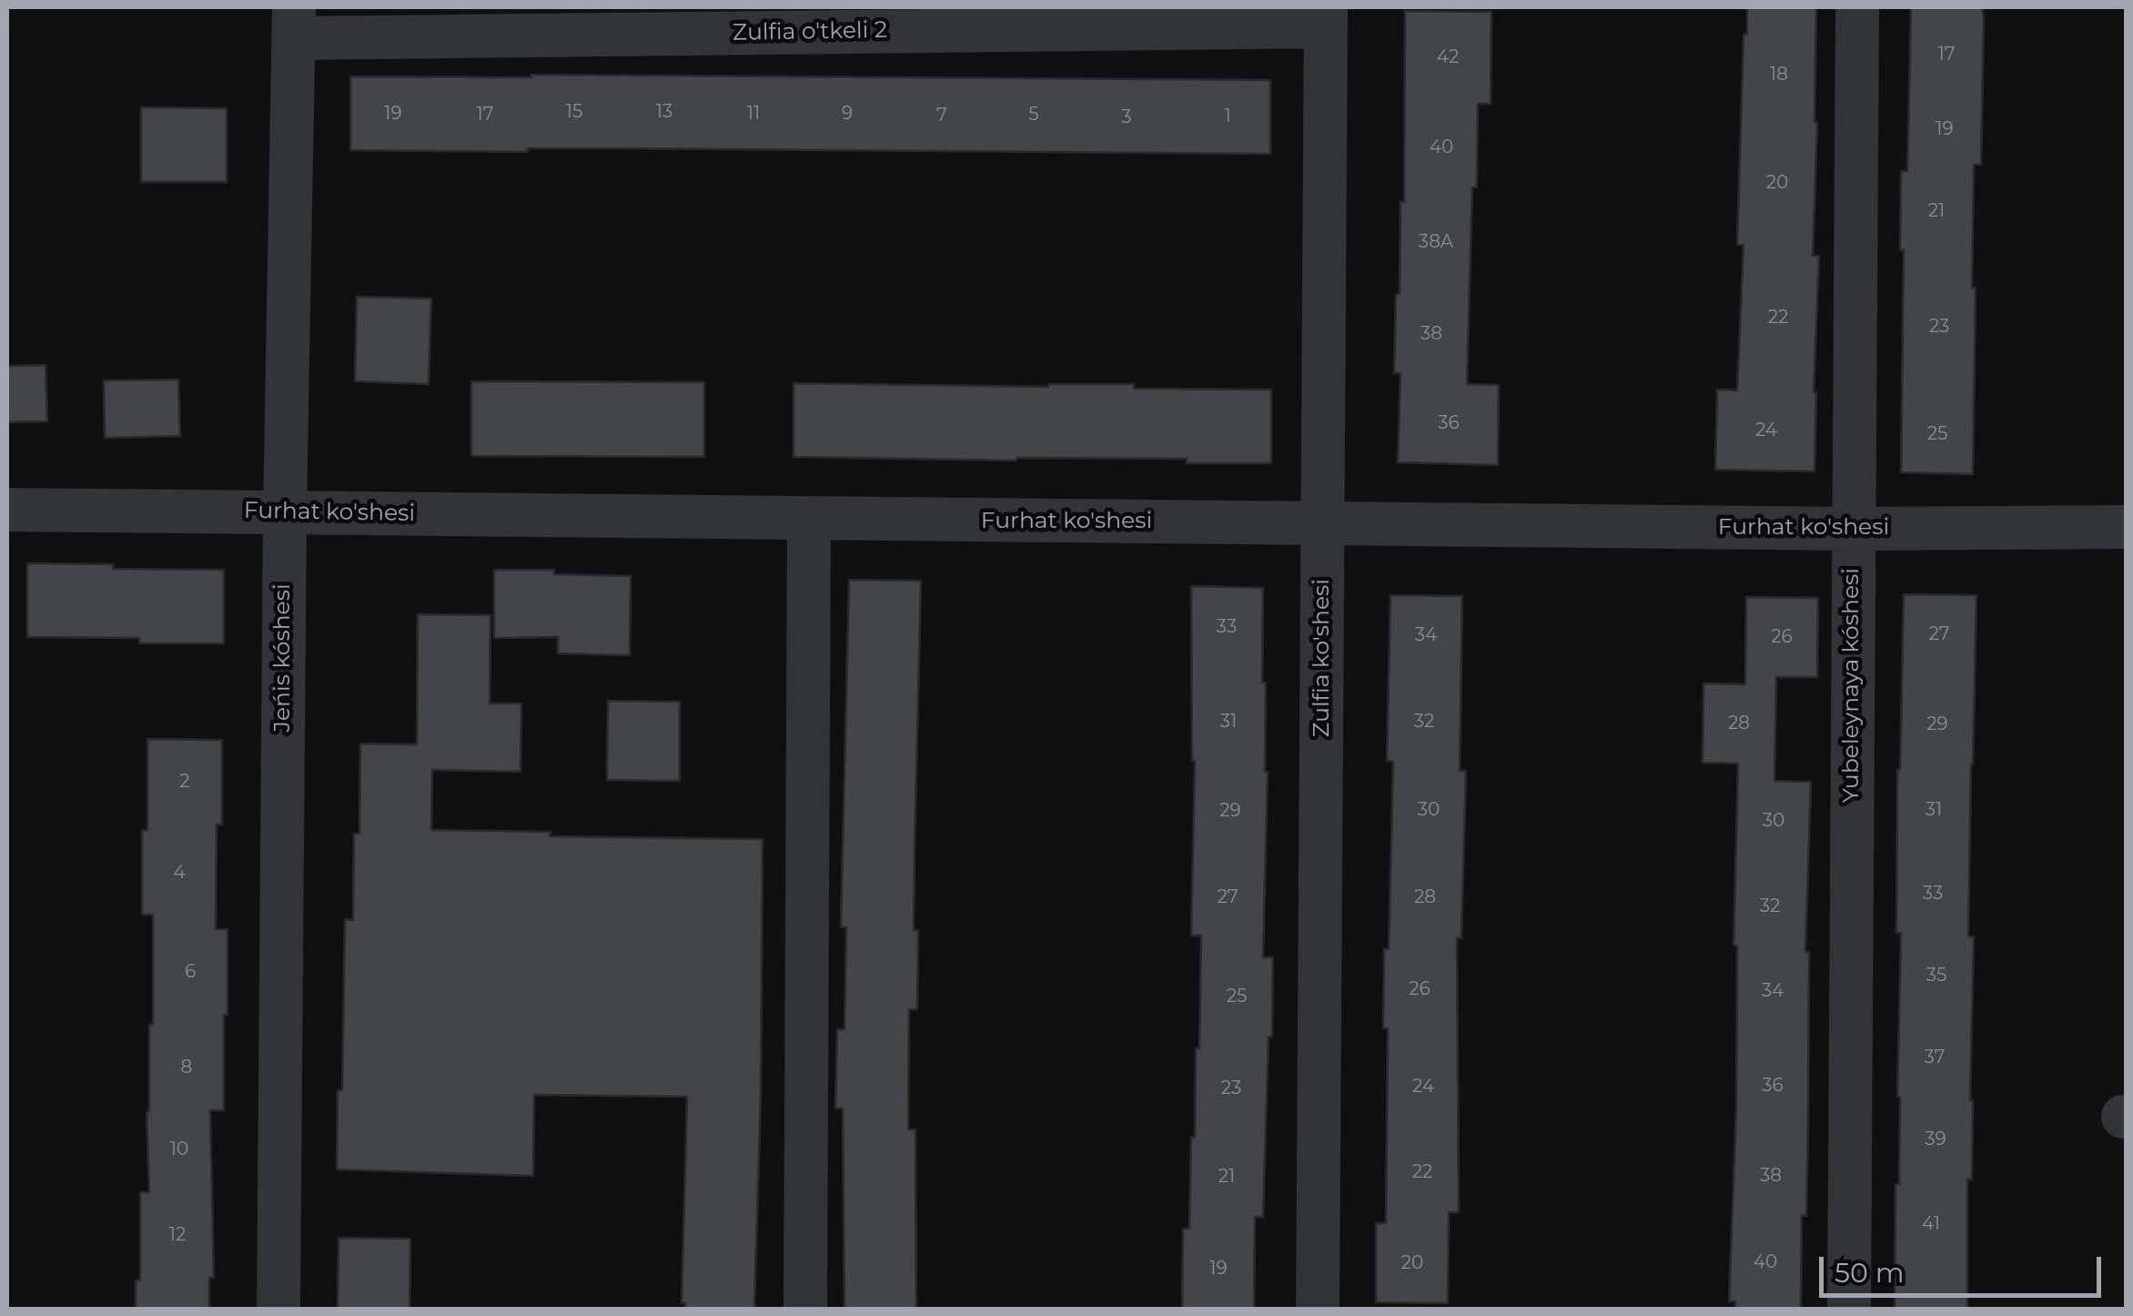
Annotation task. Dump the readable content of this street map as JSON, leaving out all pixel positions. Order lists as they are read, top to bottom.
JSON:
{
  "streets": {
    "street": [
      "Zulfia o'tkeli 2",
      "Furhat ko'shesi",
      "Jeńis kóshesi",
      "Zulfia ko'shesi",
      "Yubeleynaya kóshesi"
    ]
  },
  "crossings": [
    ["Zulfia o'tkeli 2", "Jeńis kóshesi"],
    ["Zulfia o'tkeli 2", "Zulfia ko'shesi"],
    ["Furhat ko'shesi", "Jeńis kóshesi"],
    ["Furhat ko'shesi", "Zulfia ko'shesi"],
    ["Furhat ko'shesi", "Yubeleynaya kóshesi"]
  ],
  "house_numbers": [
    "17",
    "42",
    "18",
    "15",
    "13",
    "19",
    "11",
    "9",
    "17",
    "5",
    "7",
    "1",
    "3",
    "19",
    "40",
    "20",
    "21",
    "38A",
    "22",
    "23",
    "38",
    "36",
    "24",
    "25",
    "33",
    "27",
    "34",
    "26",
    "31",
    "32",
    "28",
    "29",
    "2",
    "30",
    "31",
    "29",
    "30",
    "4",
    "33",
    "27",
    "28",
    "32",
    "6",
    "35",
    "26",
    "34",
    "25",
    "37",
    "8",
    "36",
    "24",
    "23",
    "39",
    "10",
    "22",
    "38",
    "21",
    "41",
    "12",
    "40",
    "20",
    "19"
  ],
  "scale_bar": "50 m"
}
